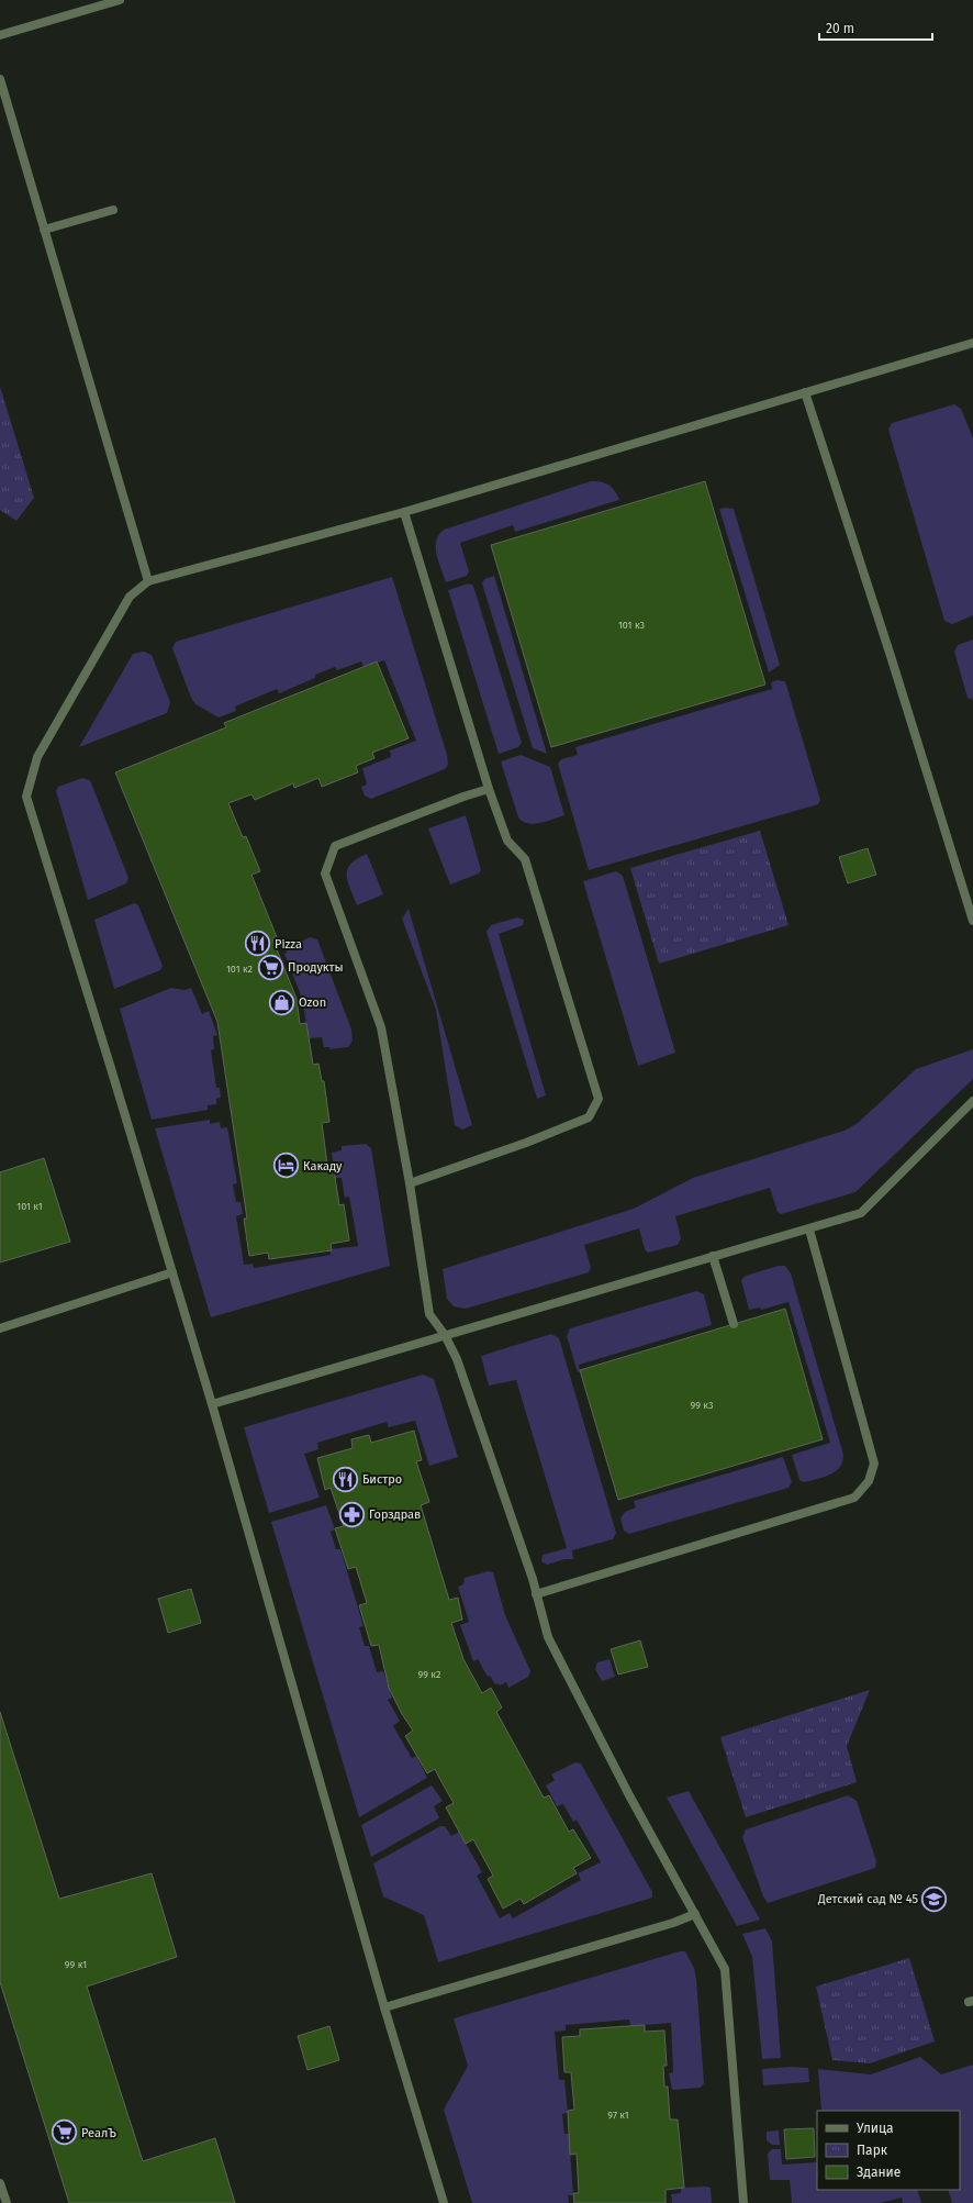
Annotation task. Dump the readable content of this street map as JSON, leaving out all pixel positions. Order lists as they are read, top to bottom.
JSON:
{
  "places": {
    "restaurant": ["Pizza", "Бистро"],
    "supermarket": ["Продукты", "РеалЪ"],
    "shop": ["Ozon"],
    "hotel": ["Какаду"],
    "pharmacy": ["Горздрав"],
    "school or university": ["Детский сад № 45"]
  },
  "house_numbers": [
    "101 к3",
    "101 к2",
    "101 к1",
    "99 к3",
    "99 к2",
    "99 к1",
    "97 к1"
  ],
  "legend": ["Улица", "Парк", "Здание"],
  "scale_bar": "20 m"
}
